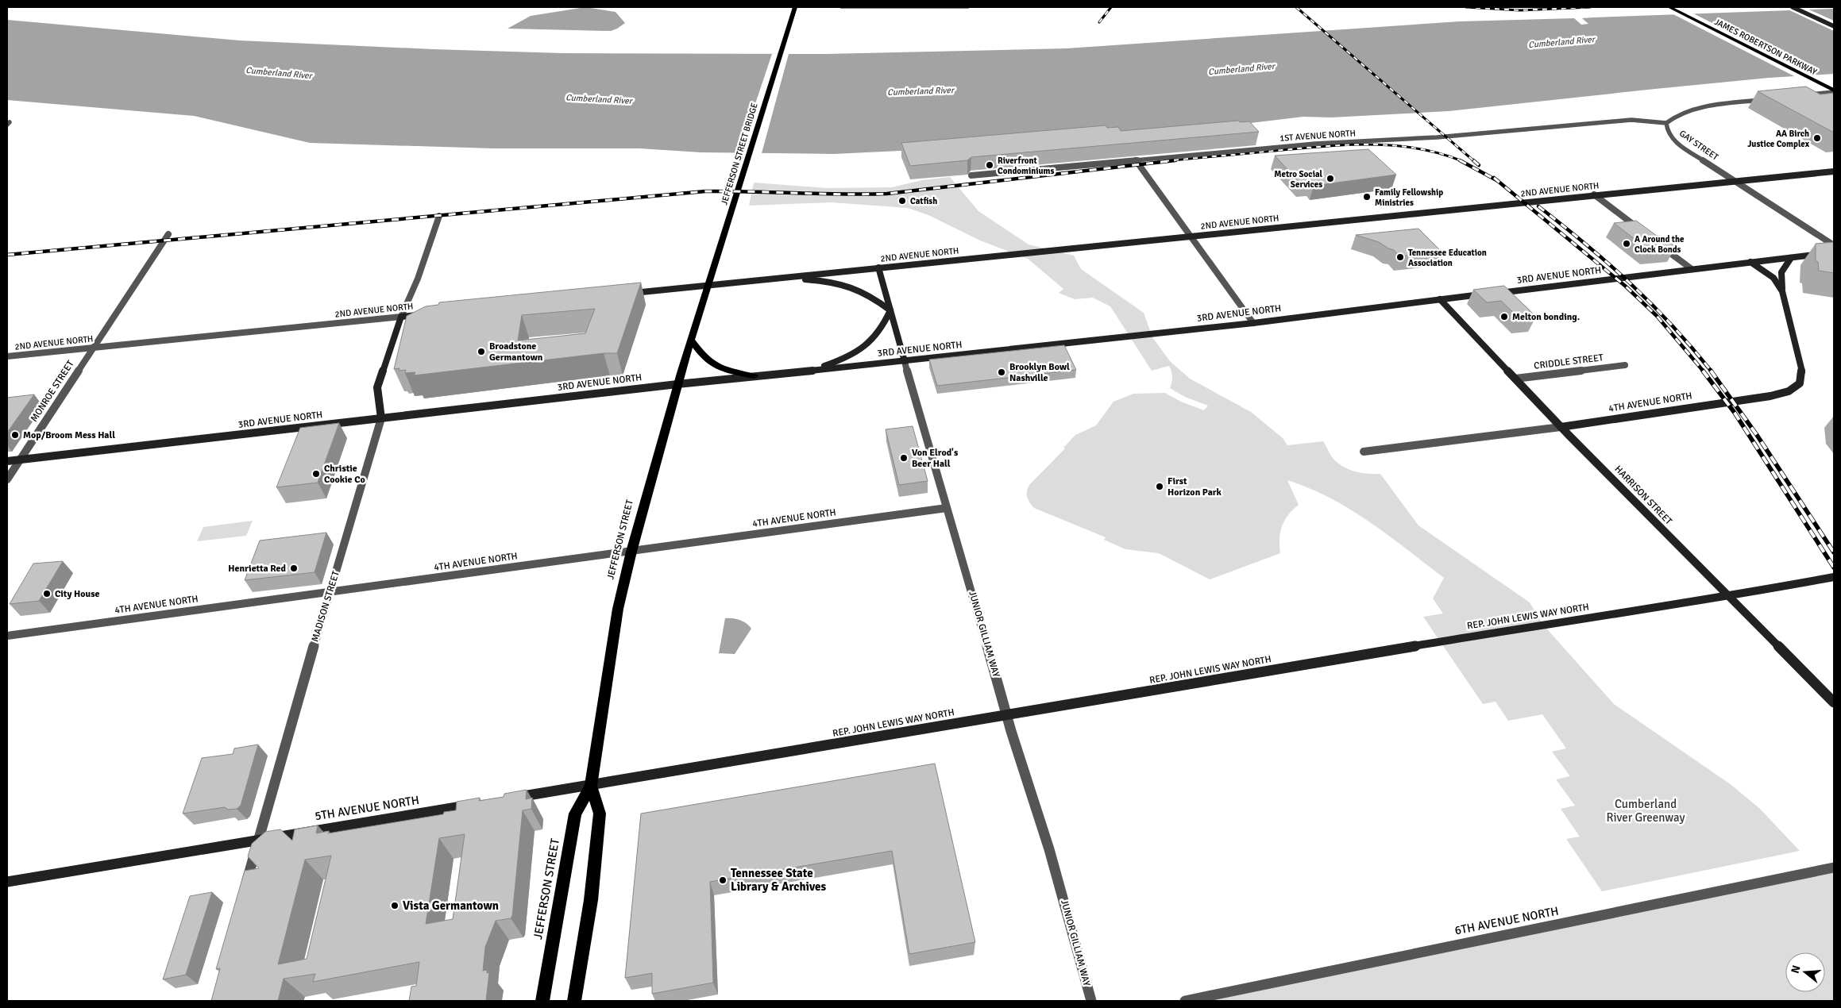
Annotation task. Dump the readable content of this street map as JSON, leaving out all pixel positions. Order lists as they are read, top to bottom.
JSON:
{
  "streets": {
    "main road": ["JAMES ROBERTSON PARKWAY", "JEFFERSON STREET BRIDGE", "JEFFERSON STREET"],
    "street": [
      "1ST AVENUE NORTH",
      "GAY STREET",
      "2ND AVENUE NORTH",
      "3RD AVENUE NORTH",
      "CRIDDLE STREET",
      "MONROE STREET",
      "4TH AVENUE NORTH",
      "HARRISON STREET",
      "MADISON STREET",
      "REP. JOHN LEWIS WAY NORTH",
      "JUNIOR GILLIAM WAY",
      "5TH AVENUE NORTH",
      "6TH AVENUE NORTH"
    ]
  },
  "crossings": [
    ["1ST AVENUE NORTH", "GAY STREET"],
    ["GAY STREET", "2ND AVENUE NORTH"],
    ["JEFFERSON STREET BRIDGE", "JEFFERSON STREET"],
    ["2ND AVENUE NORTH", "MONROE STREET"],
    ["2ND AVENUE NORTH", "MADISON STREET"],
    ["2ND AVENUE NORTH", "JUNIOR GILLIAM WAY"],
    ["3RD AVENUE NORTH", "MONROE STREET"],
    ["3RD AVENUE NORTH", "4TH AVENUE NORTH"],
    ["3RD AVENUE NORTH", "HARRISON STREET"],
    ["3RD AVENUE NORTH", "JEFFERSON STREET"],
    ["3RD AVENUE NORTH", "MADISON STREET"],
    ["3RD AVENUE NORTH", "JUNIOR GILLIAM WAY"],
    ["CRIDDLE STREET", "HARRISON STREET"],
    ["4TH AVENUE NORTH", "HARRISON STREET"],
    ["4TH AVENUE NORTH", "JEFFERSON STREET"],
    ["4TH AVENUE NORTH", "MADISON STREET"],
    ["4TH AVENUE NORTH", "JUNIOR GILLIAM WAY"],
    ["HARRISON STREET", "REP. JOHN LEWIS WAY NORTH"],
    ["JEFFERSON STREET", "REP. JOHN LEWIS WAY NORTH"],
    ["MADISON STREET", "5TH AVENUE NORTH"],
    ["REP. JOHN LEWIS WAY NORTH", "JUNIOR GILLIAM WAY"]
  ],
  "water": ["Cumberland River"],
  "parks": ["Cumberland River Greenway"],
  "places": [
    "AA Birch Justice Complex",
    "Riverfront Condominiums",
    "Metro Social Services",
    "Family Fellowship Ministries",
    "Catfish",
    "A Around the Clock Bonds",
    "Tennessee Education Association",
    "Melton bonding.",
    "Broadstone Germantown",
    "Brooklyn Bowl Nashville",
    "Mop/Broom Mess Hall",
    "Von Elrod's Beer Hall",
    "Christie Cookie Co",
    "First Horizon Park",
    "Henrietta Red",
    "City House",
    "Tennessee State Library & Archives",
    "Vista Germantown"
  ],
  "north": "left"
}
